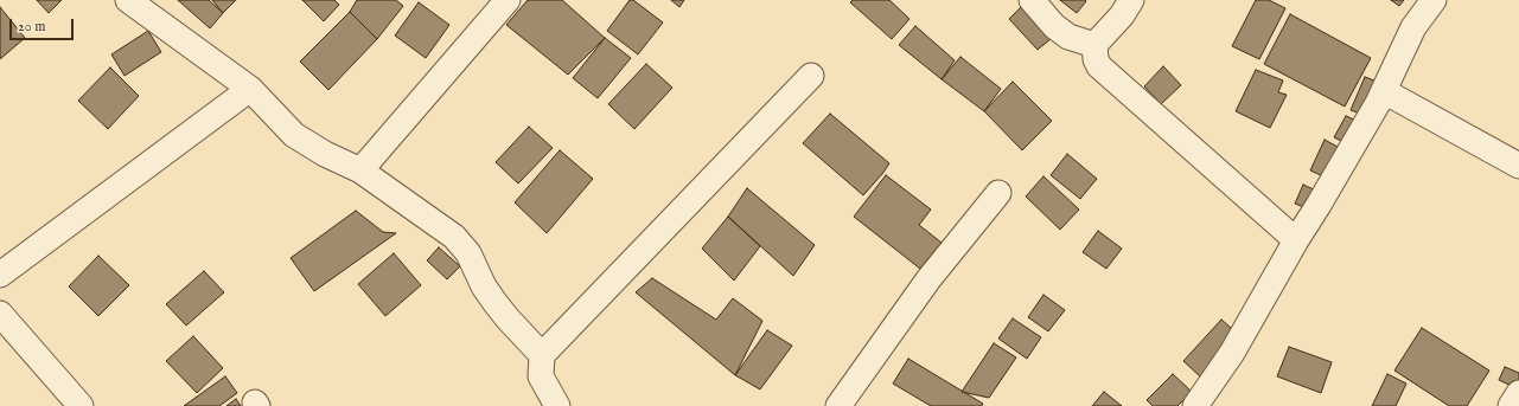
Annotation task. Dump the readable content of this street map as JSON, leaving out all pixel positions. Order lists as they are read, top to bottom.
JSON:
{
  "scale_bar": "20 m"
}
